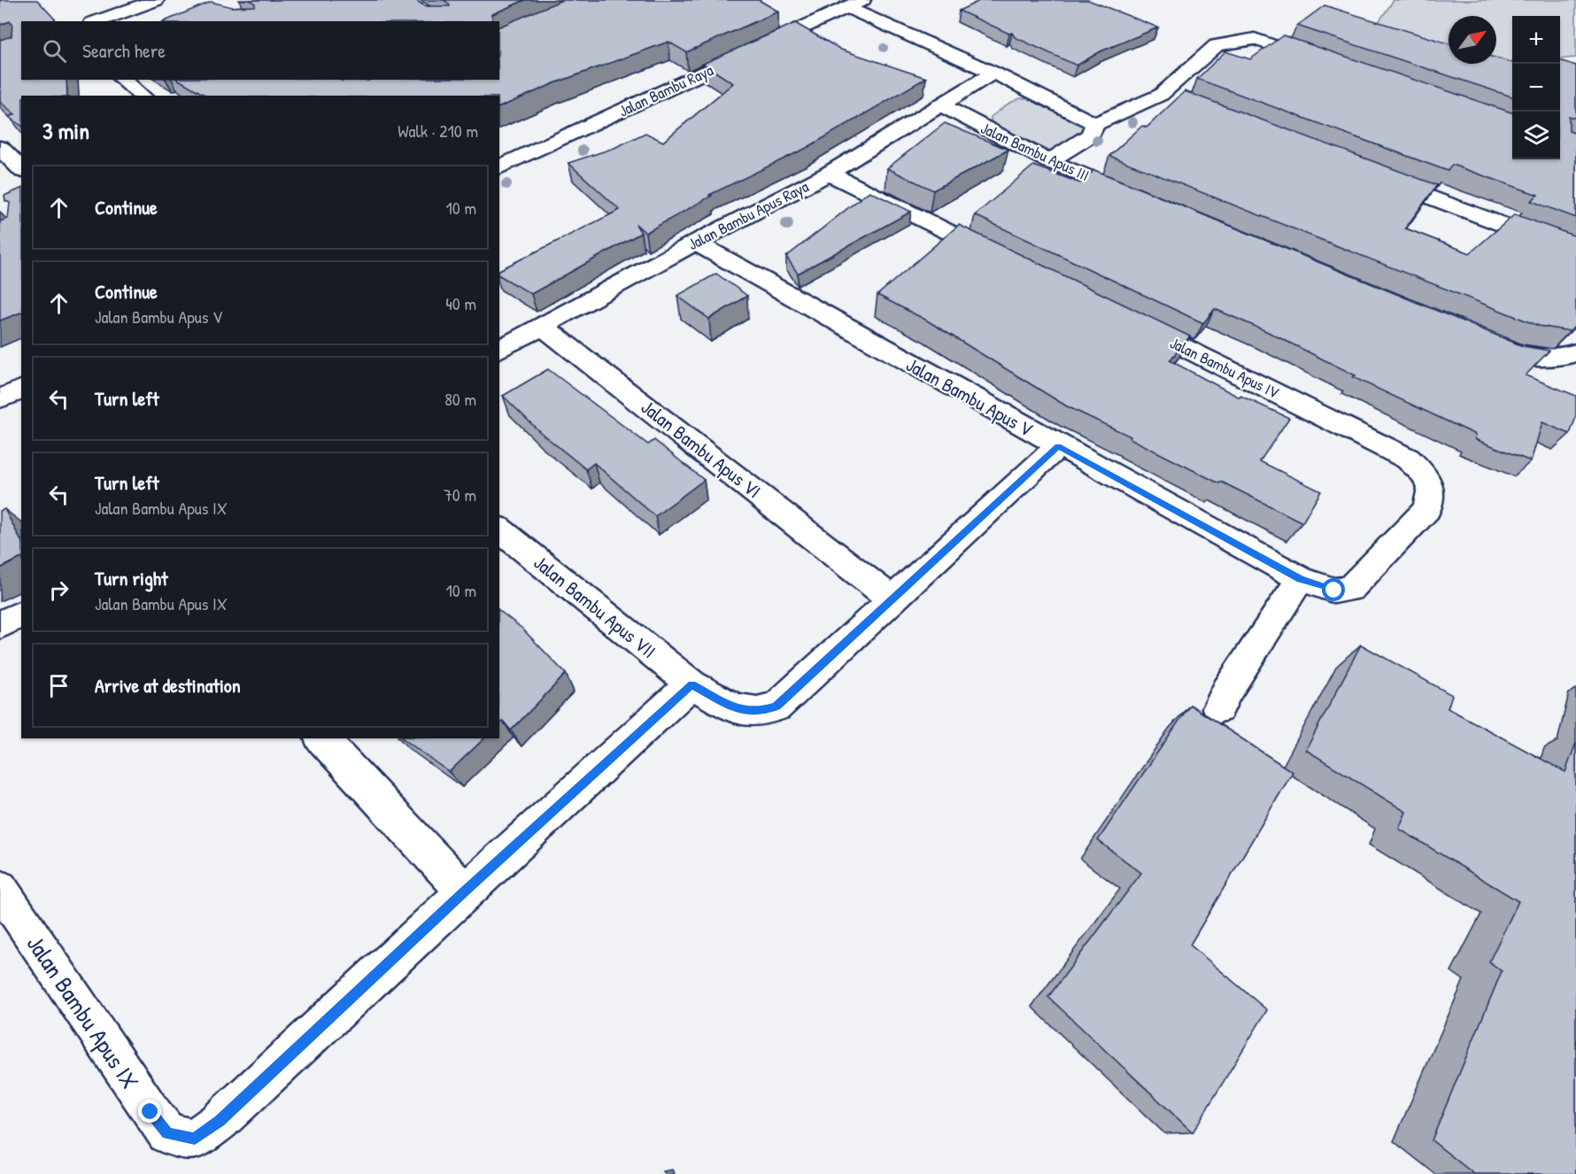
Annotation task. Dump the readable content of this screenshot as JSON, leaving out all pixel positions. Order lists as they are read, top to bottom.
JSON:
{
  "streets": {
    "street": [
      "Jalan Bambu Raya",
      "Jalan Bambu Apus III",
      "Jalan Bambu Apus Raya",
      "Jalan Bambu Apus IV",
      "Jalan Bambu Apus V",
      "Jalan Bambu Apus VI",
      "Jalan Bambu Apus VII",
      "Jalan Bambu Apus IX"
    ]
  },
  "crossings": [
    ["Jalan Bambu Apus III", "Jalan Bambu Apus Raya"],
    ["Jalan Bambu Apus Raya", "Jalan Bambu Apus V"],
    ["Jalan Bambu Apus Raya", "Jalan Bambu Apus VI"],
    ["Jalan Bambu Apus IV", "Jalan Bambu Apus V"],
    ["Jalan Bambu Apus V", "Jalan Bambu Apus VII"],
    ["Jalan Bambu Apus VI", "Jalan Bambu Apus VII"],
    ["Jalan Bambu Apus VII", "Jalan Bambu Apus IX"]
  ],
  "north": "top right",
  "page": {
    "map_buttons": ["+", "−"],
    "search": "Search here",
    "heading": ["3 min", "Walk · 210 m"],
    "list": [
      ["Continue", "10 m"],
      ["Continue", "Jalan Bambu Apus V", "40 m"],
      ["Turn left", "80 m"],
      ["Turn left", "Jalan Bambu Apus IX", "70 m"],
      ["Turn right", "Jalan Bambu Apus IX", "10 m"],
      "Arrive at destination"
    ]
  }
}
